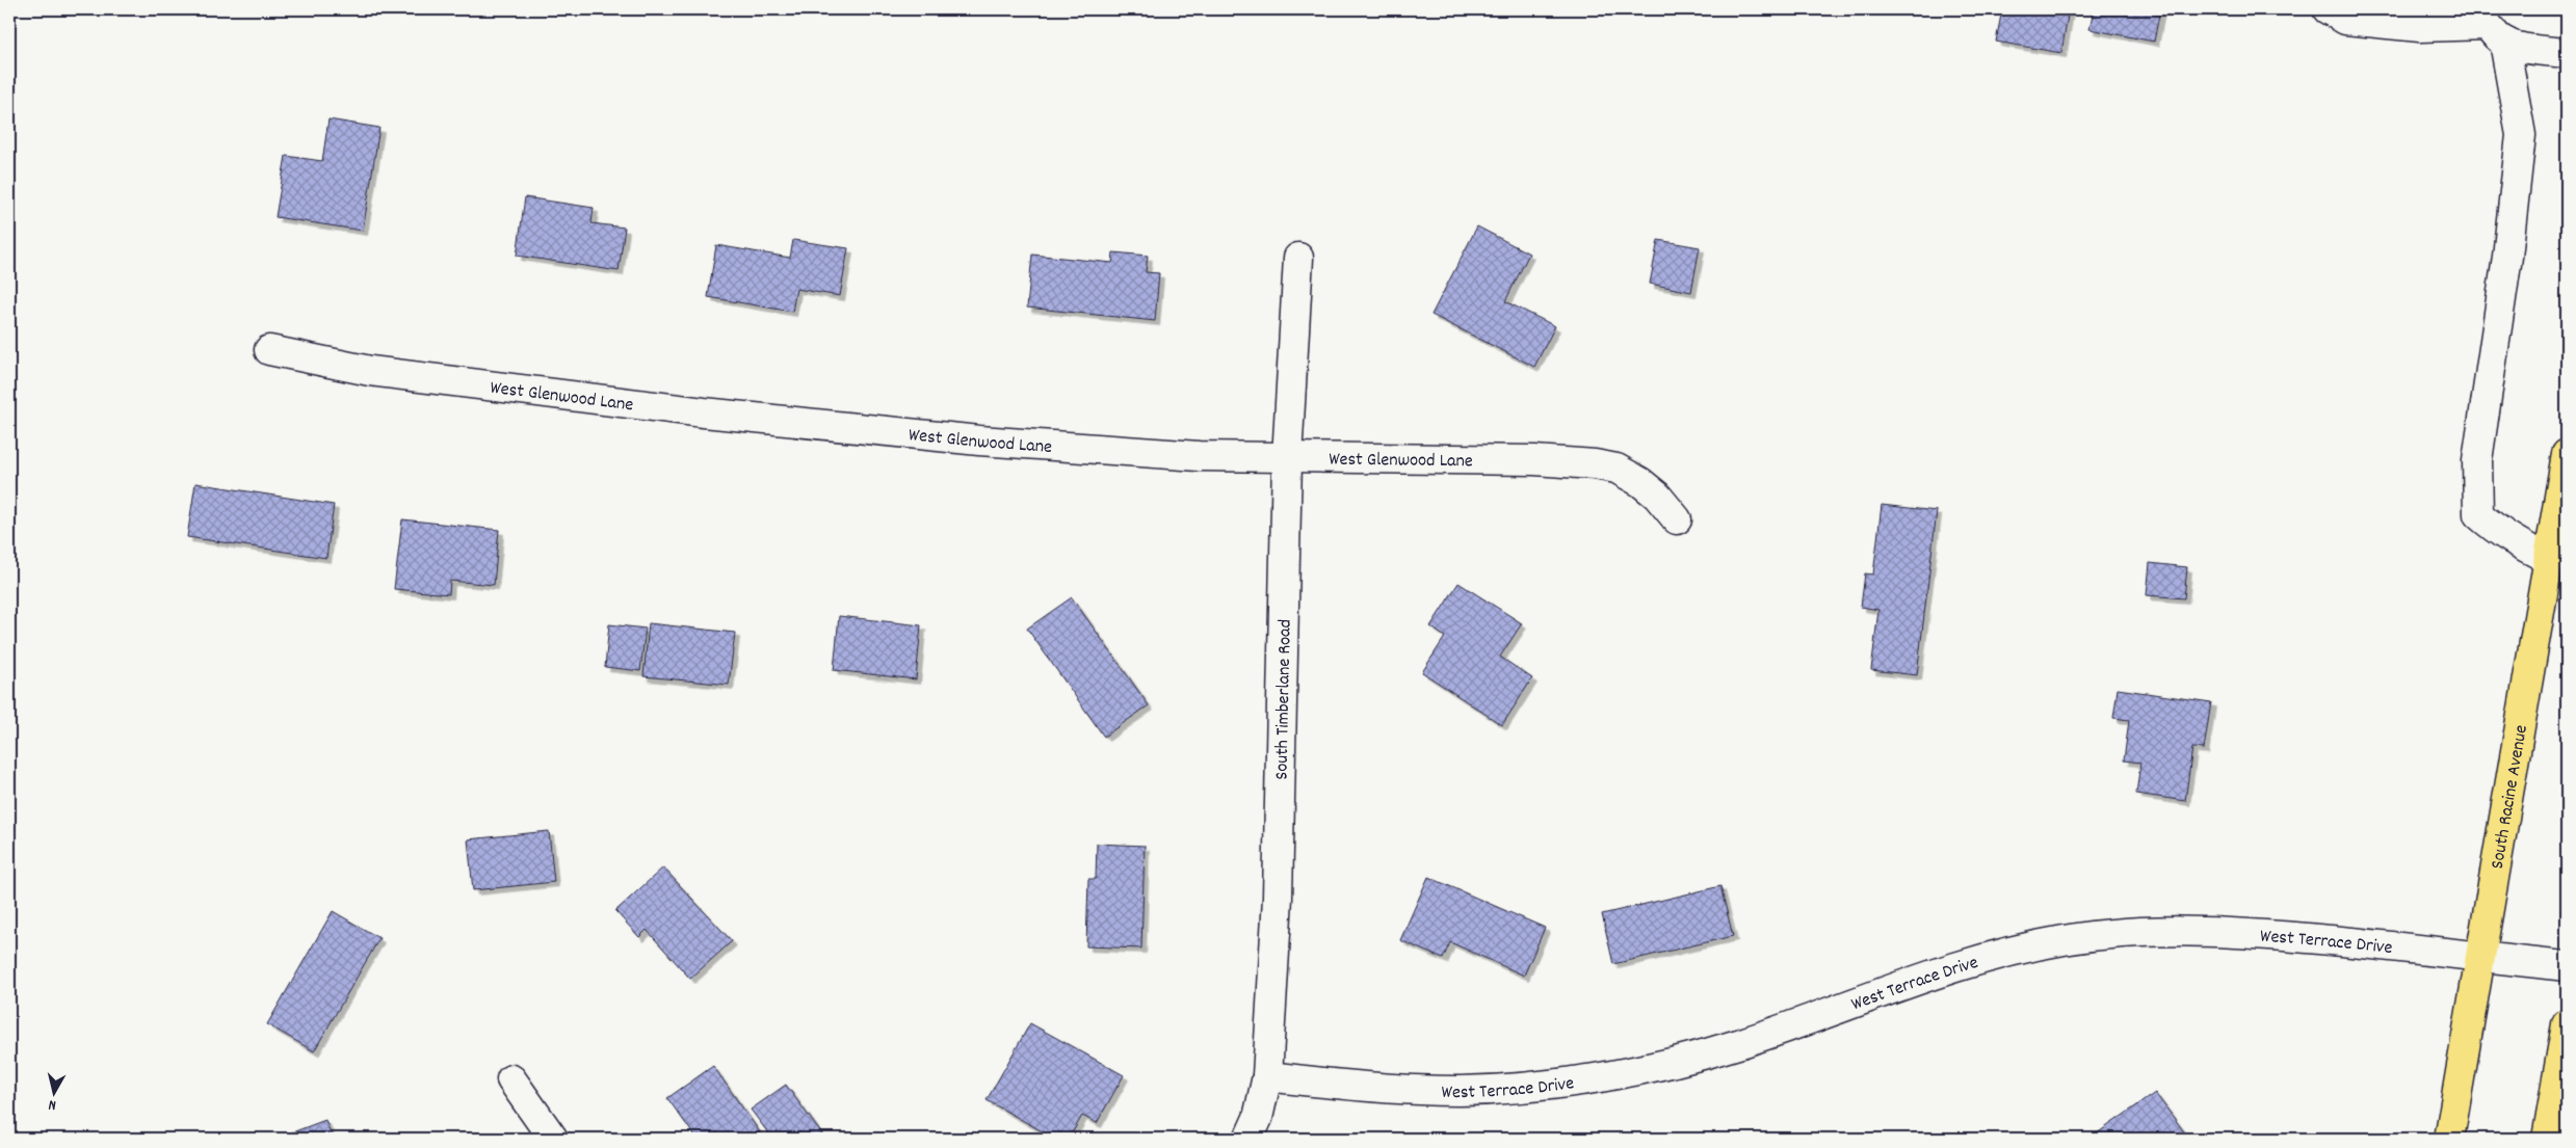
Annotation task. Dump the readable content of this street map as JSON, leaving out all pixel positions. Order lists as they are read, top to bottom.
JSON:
{
  "streets": {
    "main road": ["South Racine Avenue"],
    "street": ["West Glenwood Lane", "South Timberlane Road", "West Terrace Drive"]
  },
  "crossings": [
    ["West Glenwood Lane", "South Timberlane Road"],
    ["South Timberlane Road", "West Terrace Drive"],
    ["South Racine Avenue", "West Terrace Drive"]
  ],
  "north": "bottom"
}
